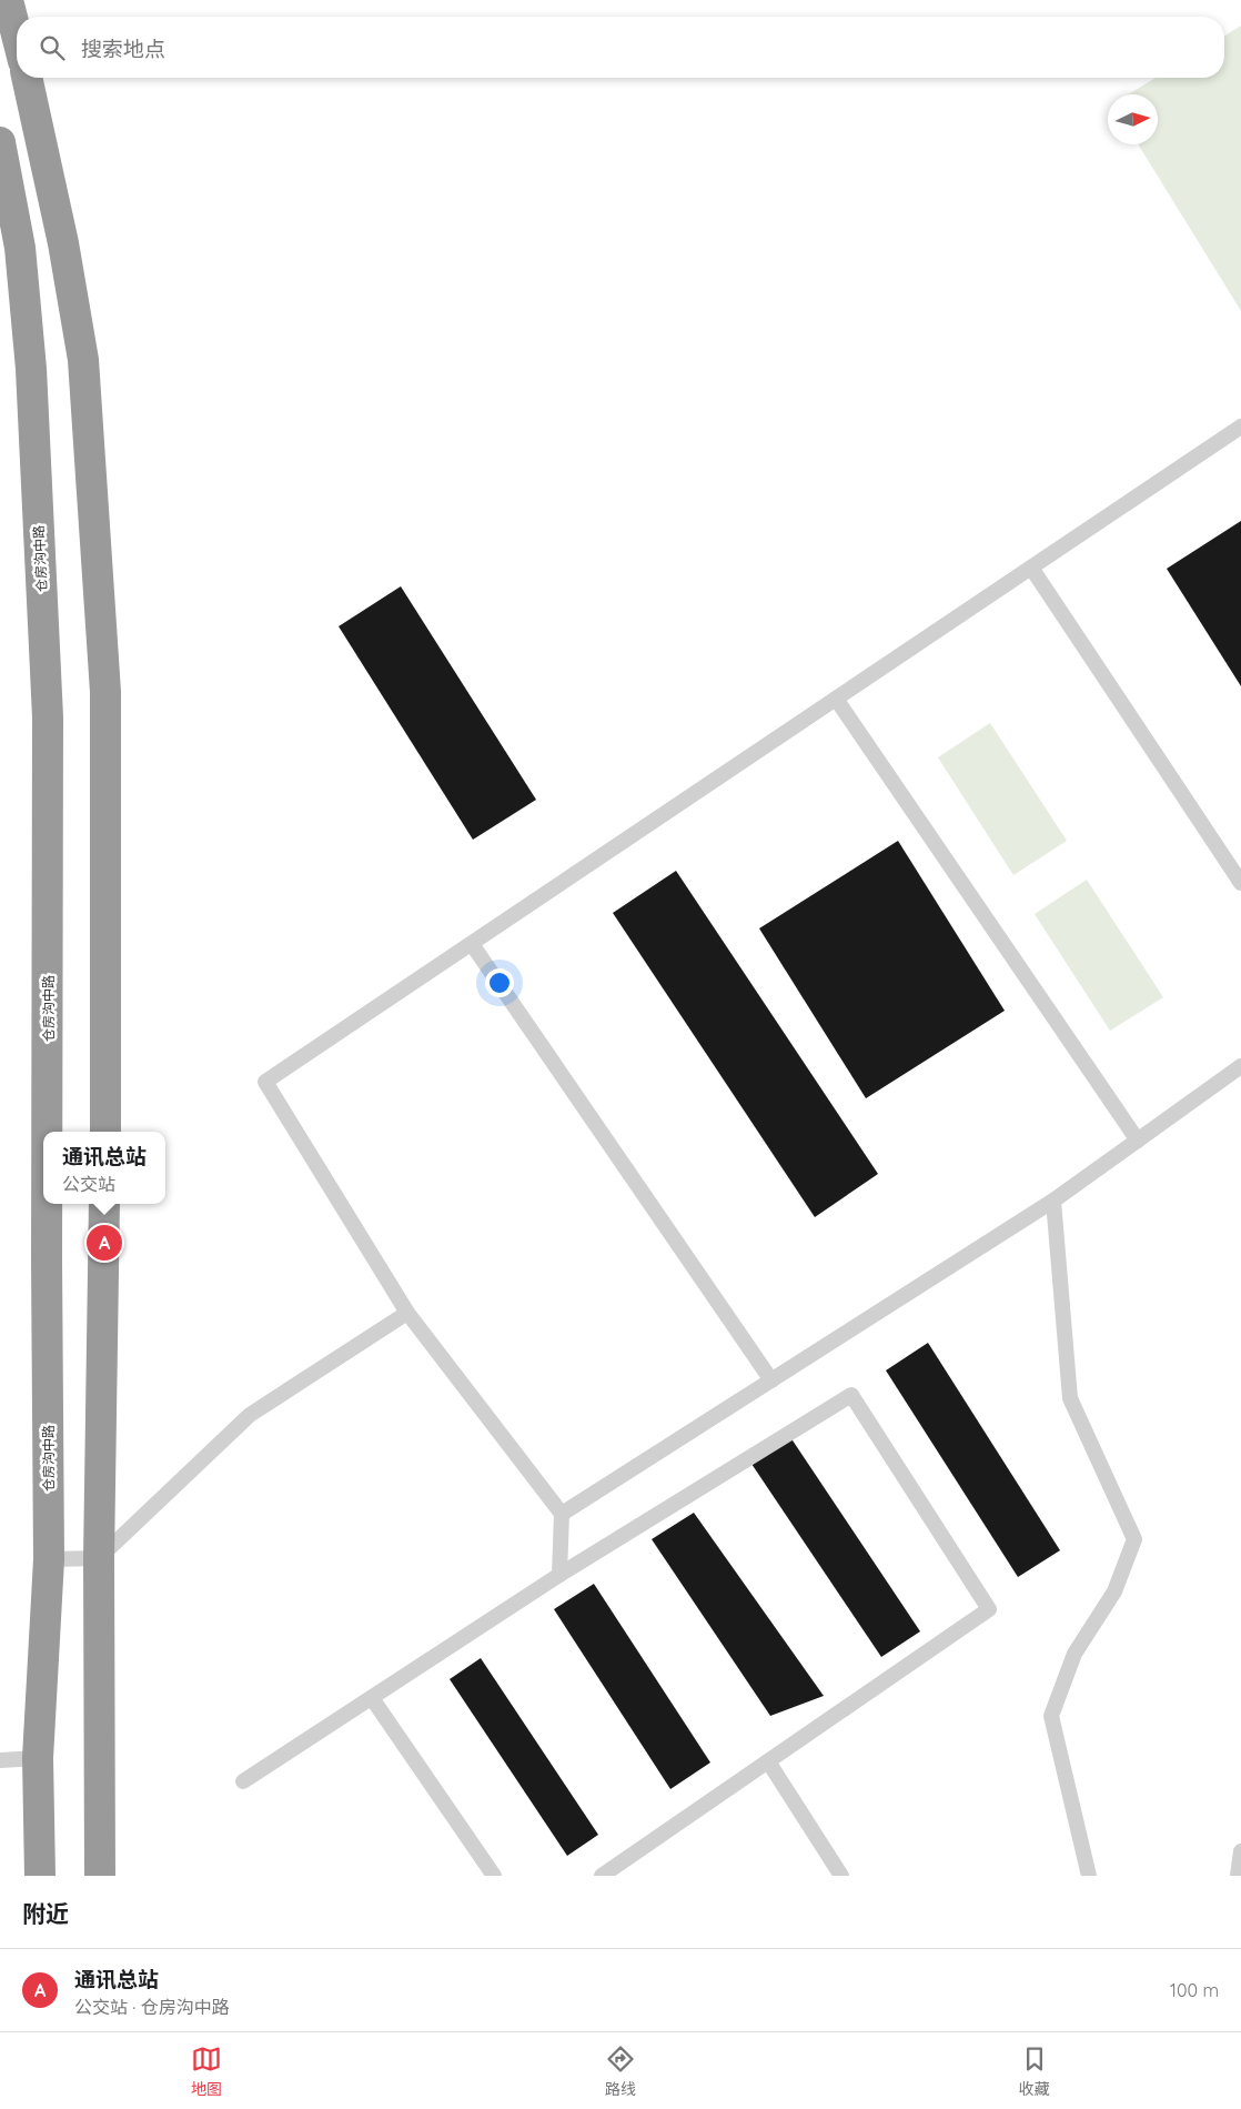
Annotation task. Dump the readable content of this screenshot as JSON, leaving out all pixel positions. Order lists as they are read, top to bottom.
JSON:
{
  "streets": {
    "highway": ["仓房沟中路"]
  },
  "north": "right",
  "page": {
    "search": "搜索地点",
    "popup": ["通讯总站", "公交站"],
    "pins": "A",
    "heading": "附近",
    "list": [
      {
        "mark": "A",
        "name": "通讯总站",
        "note": "公交站 · 仓房沟中路",
        "value": "100 m"
      }
    ],
    "nav": ["地图", "路线", "收藏"]
  }
}
